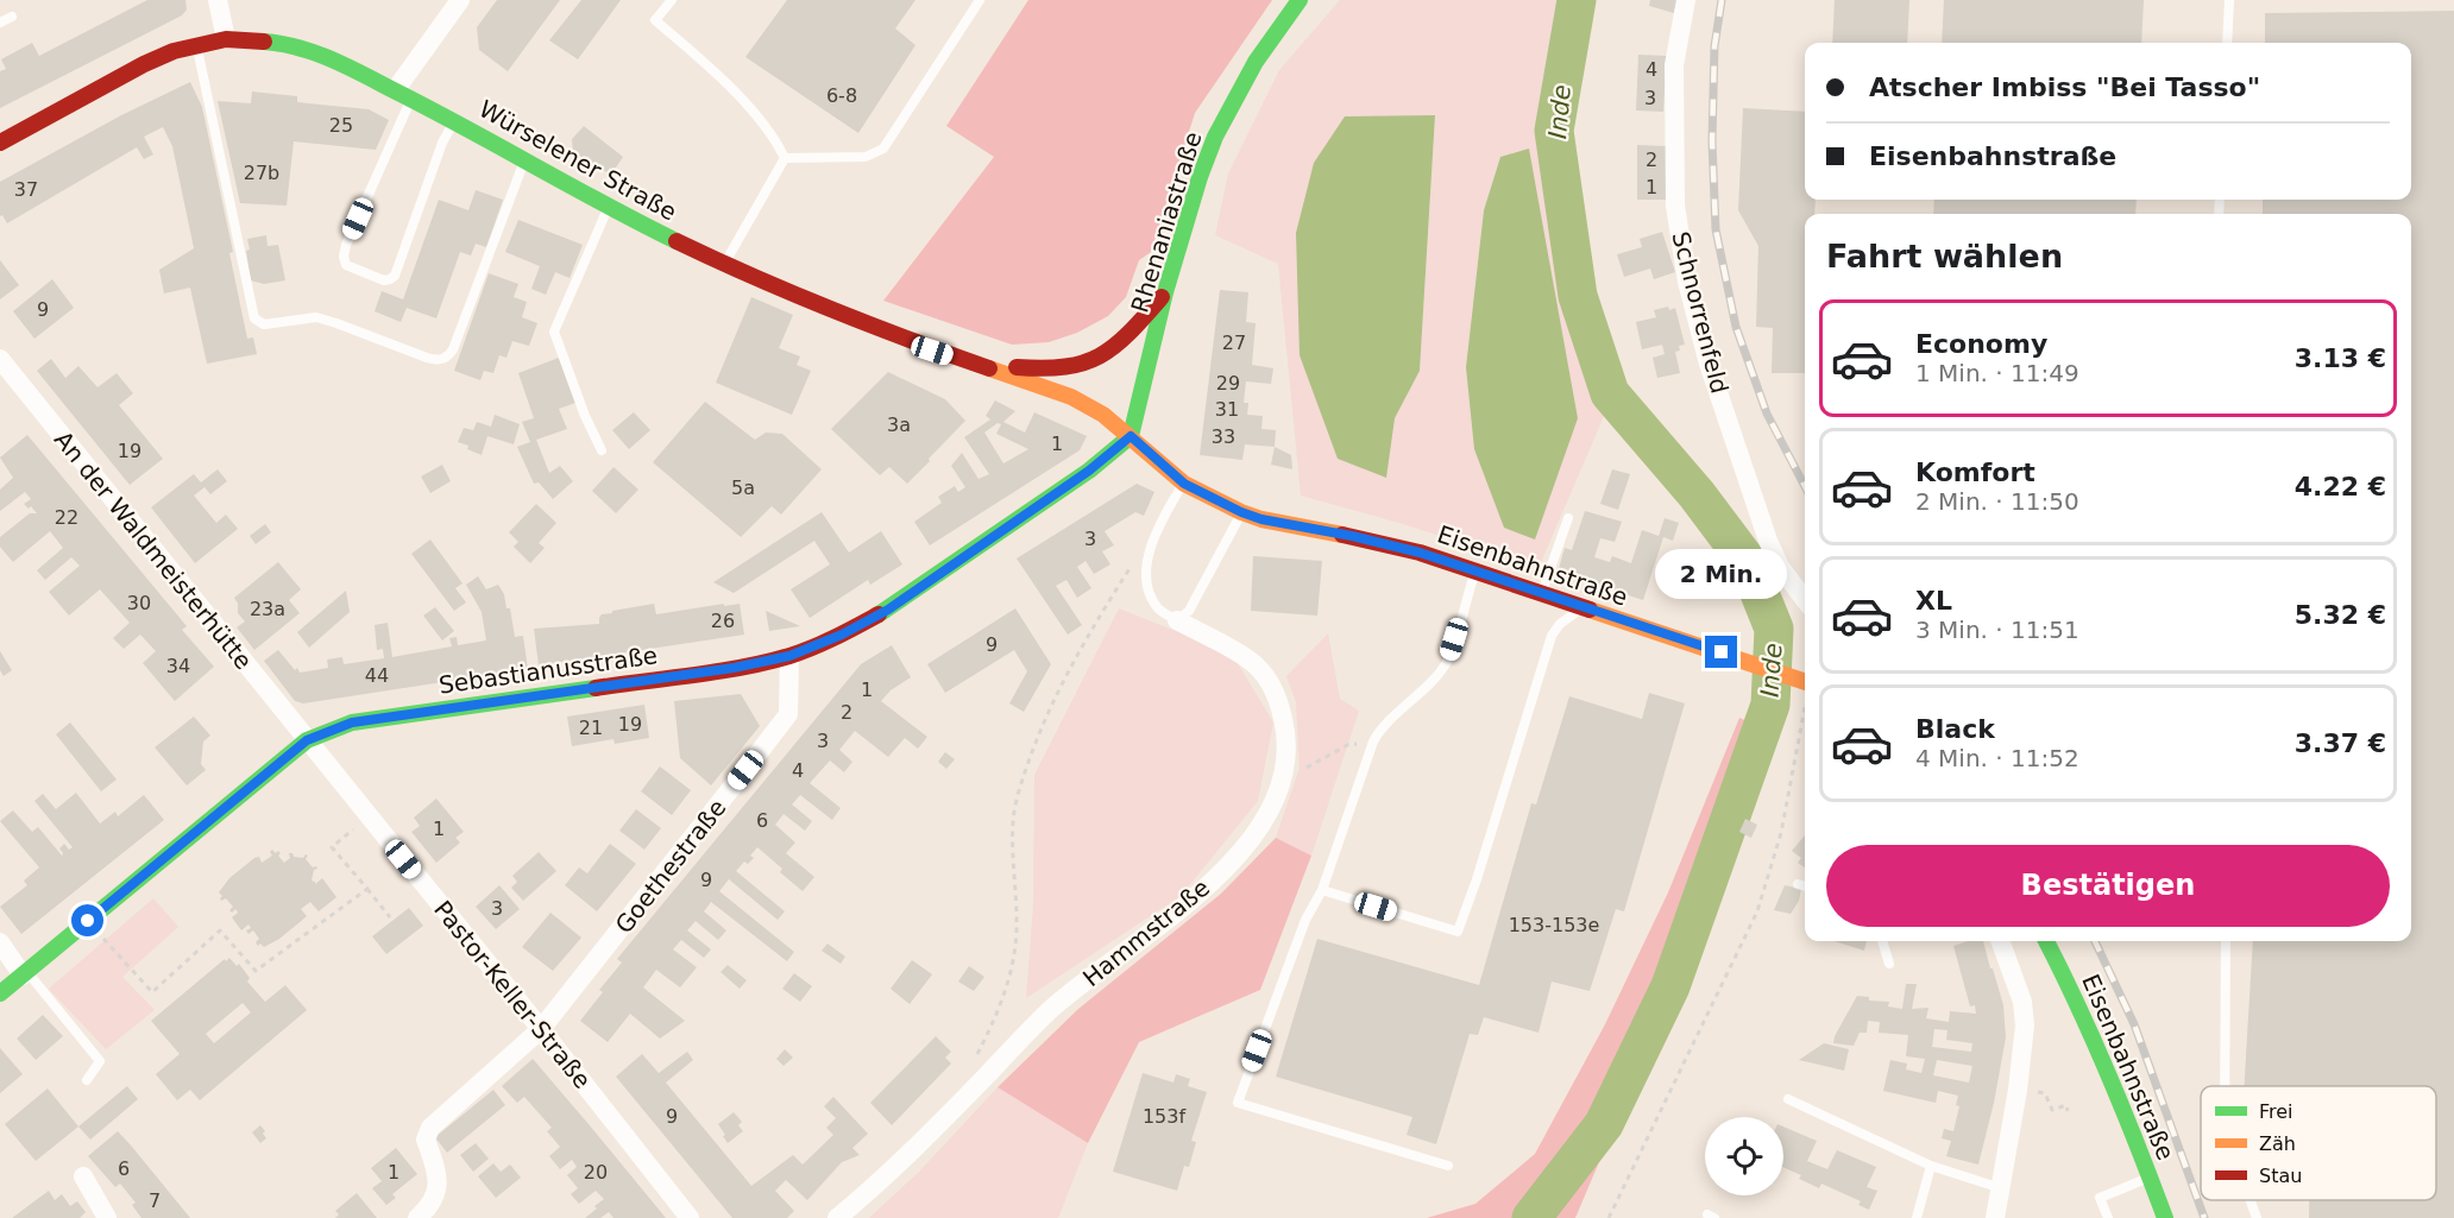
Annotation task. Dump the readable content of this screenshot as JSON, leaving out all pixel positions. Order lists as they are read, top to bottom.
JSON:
{
  "streets": {
    "main road": [
      "Würselener Straße",
      "Rhenaniastraße",
      "Eisenbahnstraße",
      "Sebastianusstraße"
    ],
    "street": [
      "Schnorrenfeld",
      "An der Waldmeisterhütte",
      "Goethestraße",
      "Hammstraße",
      "Pastor-Keller-Straße"
    ]
  },
  "crossings": [
    ["Würselener Straße", "Rhenaniastraße"],
    ["Würselener Straße", "Eisenbahnstraße"],
    ["Würselener Straße", "Sebastianusstraße"],
    ["Rhenaniastraße", "Eisenbahnstraße"],
    ["Rhenaniastraße", "Sebastianusstraße"],
    ["An der Waldmeisterhütte", "Sebastianusstraße"],
    ["An der Waldmeisterhütte", "Pastor-Keller-Straße"],
    ["Eisenbahnstraße", "Sebastianusstraße"],
    ["Sebastianusstraße", "Goethestraße"],
    ["Sebastianusstraße", "Pastor-Keller-Straße"],
    ["Goethestraße", "Pastor-Keller-Straße"]
  ],
  "water": ["Inde"],
  "house_numbers": [
    "4",
    "6-8",
    "3",
    "25",
    "2",
    "27b",
    "1",
    "37",
    "9",
    "27",
    "29",
    "31",
    "3a",
    "33",
    "1",
    "19",
    "5a",
    "22",
    "3",
    "30",
    "23a",
    "26",
    "9",
    "34",
    "44",
    "1",
    "2",
    "19",
    "21",
    "3",
    "4",
    "6",
    "1",
    "9",
    "3",
    "153-153e",
    "9",
    "153f",
    "6",
    "1",
    "20",
    "7"
  ],
  "legend": ["Frei", "Zäh", "Stau"],
  "page": {
    "banner": ["Atscher Imbiss \"Bei Tasso\"", "Eisenbahnstraße"],
    "heading": "Fahrt wählen",
    "list": [
      {
        "name": "Economy",
        "note": "1 Min. · 11:49",
        "value": "3.13 €"
      },
      {
        "name": "Komfort",
        "note": "2 Min. · 11:50",
        "value": "4.22 €"
      },
      {
        "name": "XL",
        "note": "3 Min. · 11:51",
        "value": "5.32 €"
      },
      {
        "name": "Black",
        "note": "4 Min. · 11:52",
        "value": "3.37 €"
      }
    ],
    "bubble": "2 Min.",
    "buttons": "Bestätigen"
  }
}
